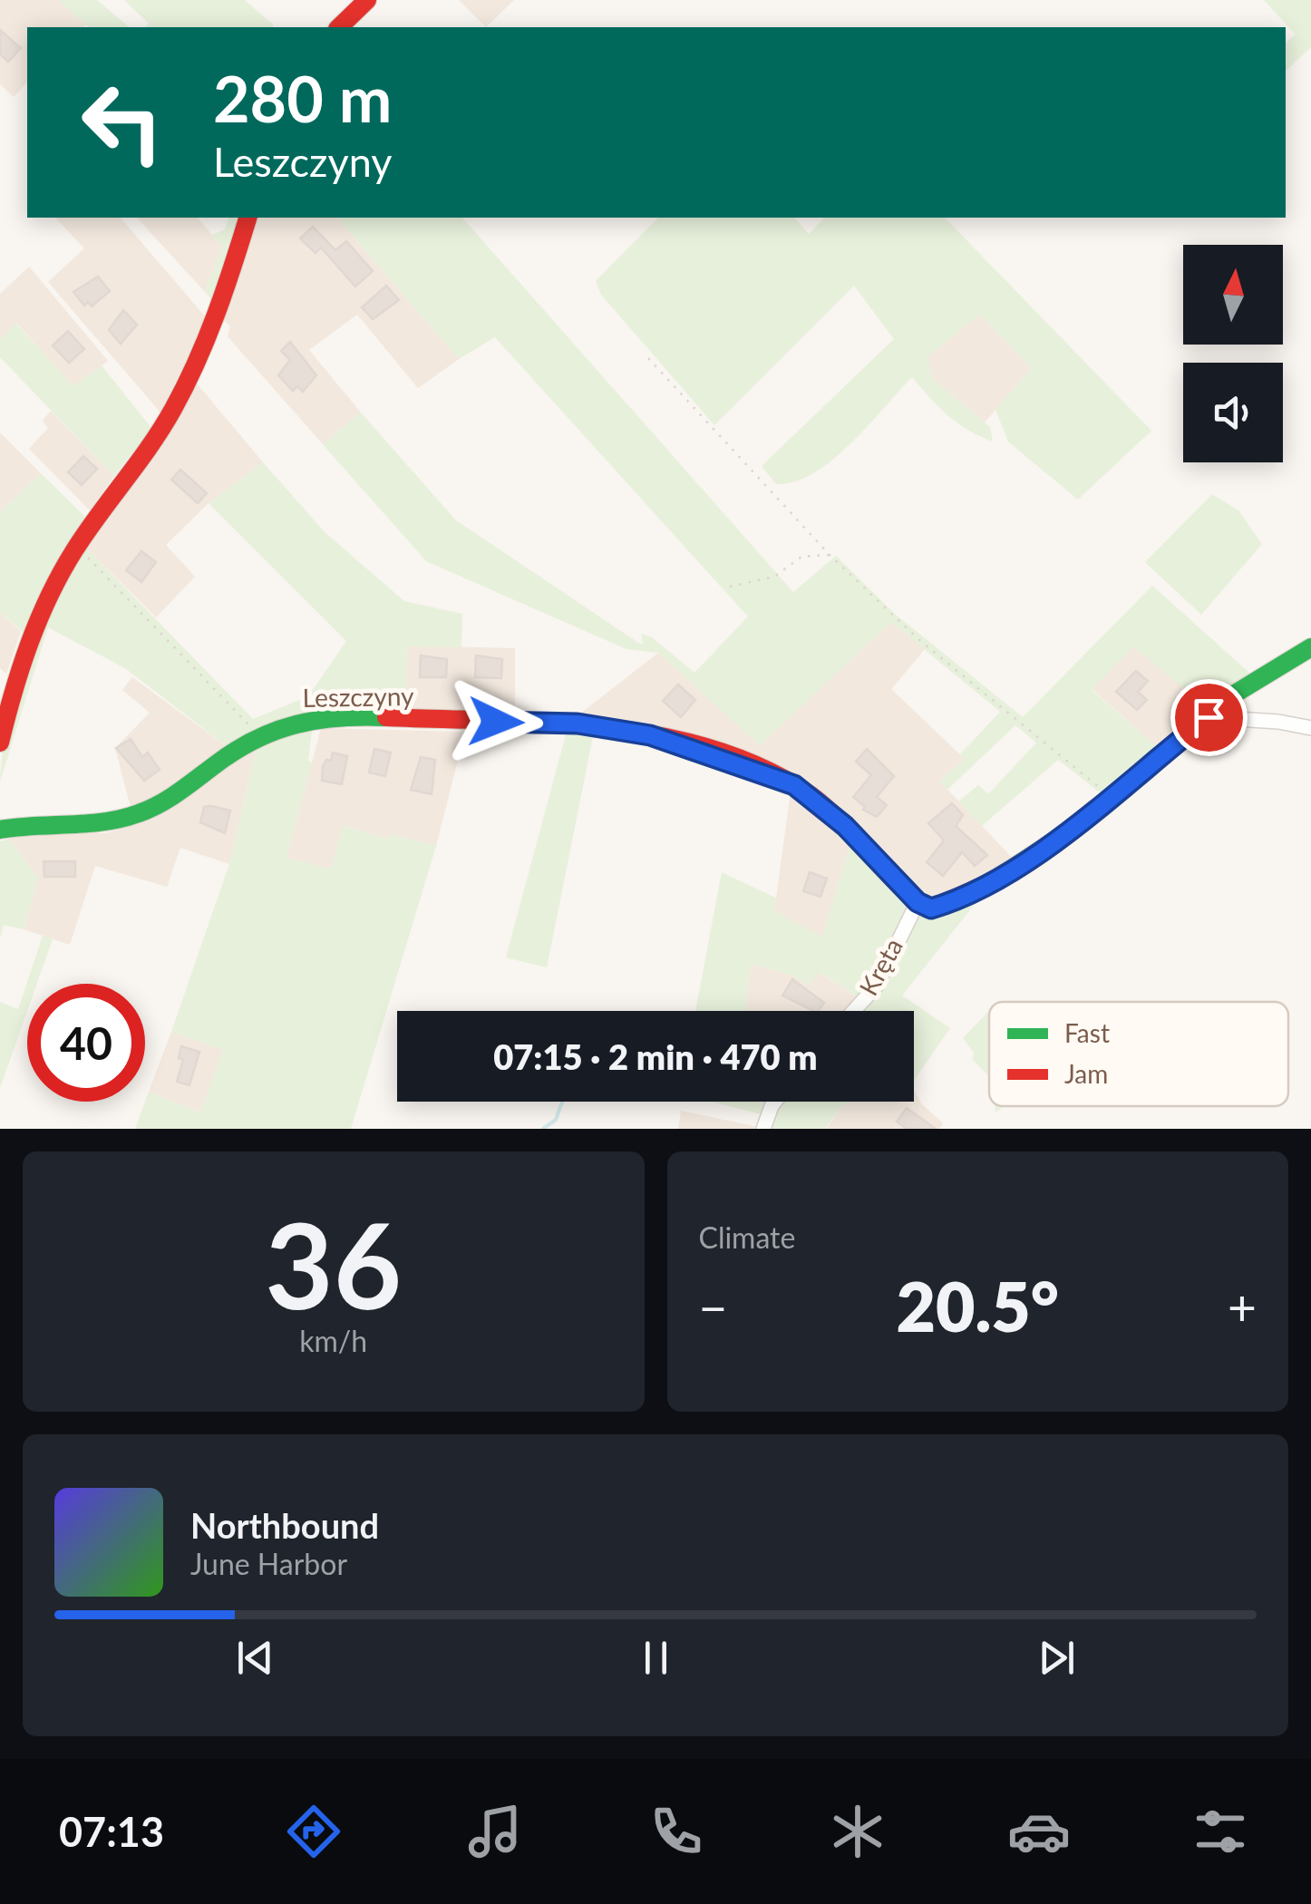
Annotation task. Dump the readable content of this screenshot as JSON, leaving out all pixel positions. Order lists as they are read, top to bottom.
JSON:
{
  "streets": {
    "street": ["Leszczyny", "Kręta"]
  },
  "crossings": [
    ["Leszczyny", "Kręta"]
  ],
  "legend": ["Fast", "Jam"],
  "north": "top",
  "page": {
    "turn": ["280 m", "Leszczyny"],
    "limit": "40",
    "trip": "07:15 · 2 min · 470 m",
    "tile": [
      ["36", "km/h"],
      "Climate"
    ],
    "heat": ["−", "20.5°", "+"],
    "song": ["Northbound", "June Harbor"],
    "tabs": "07:13"
  }
}
